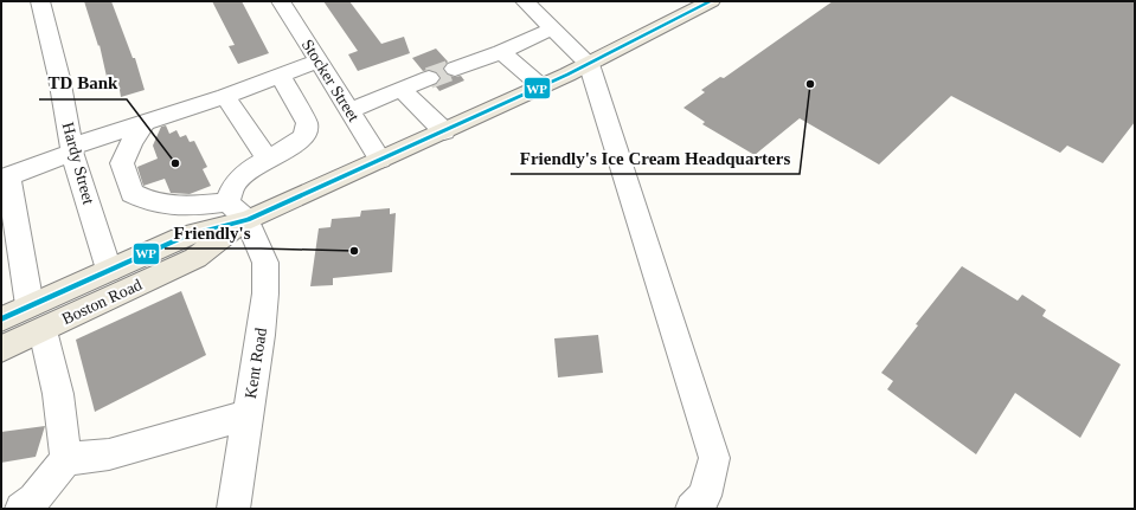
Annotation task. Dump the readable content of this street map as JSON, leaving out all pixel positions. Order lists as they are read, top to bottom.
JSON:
{
  "streets": {
    "main road": ["Boston Road"],
    "street": ["Stocker Street", "Hardy Street", "Kent Road"]
  },
  "crossings": [
    ["Stocker Street", "Boston Road"],
    ["Hardy Street", "Boston Road"],
    ["Boston Road", "Kent Road"]
  ],
  "places": ["Friendly's Ice Cream Headquarters", "TD Bank", "Friendly's"],
  "lines": ["transit line WP"]
}
